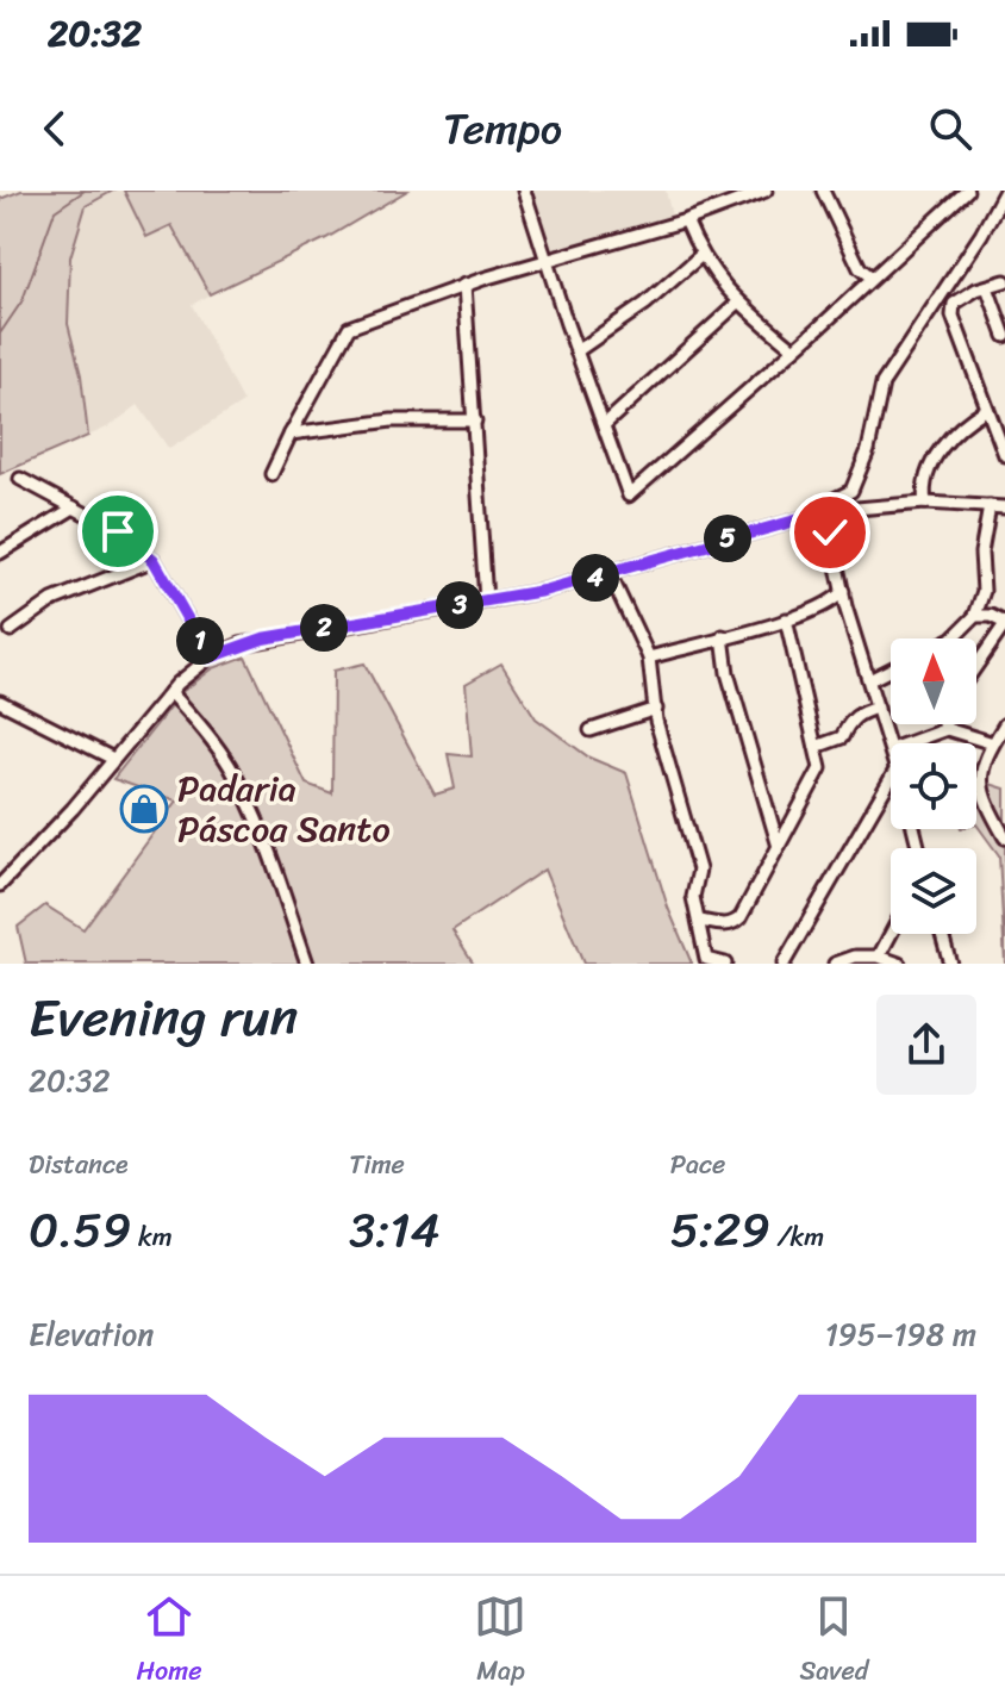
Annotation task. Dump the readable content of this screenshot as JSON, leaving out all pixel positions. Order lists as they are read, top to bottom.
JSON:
{
  "places": {
    "shop": ["Padaria Páscoa Santo"]
  },
  "north": "top",
  "page": {
    "status": "20:32",
    "header": "Tempo",
    "pins": [
      "5",
      "4",
      "3",
      "2",
      "1"
    ],
    "heading": ["Evening run", "20:32"],
    "stats": [
      ["Distance", "0.59 km"],
      ["Time", "3:14"],
      ["Pace", "5:29 /km"]
    ],
    "chart": ["Elevation", "195–198 m"],
    "tabs": ["Home", "Map", "Saved"]
  }
}
